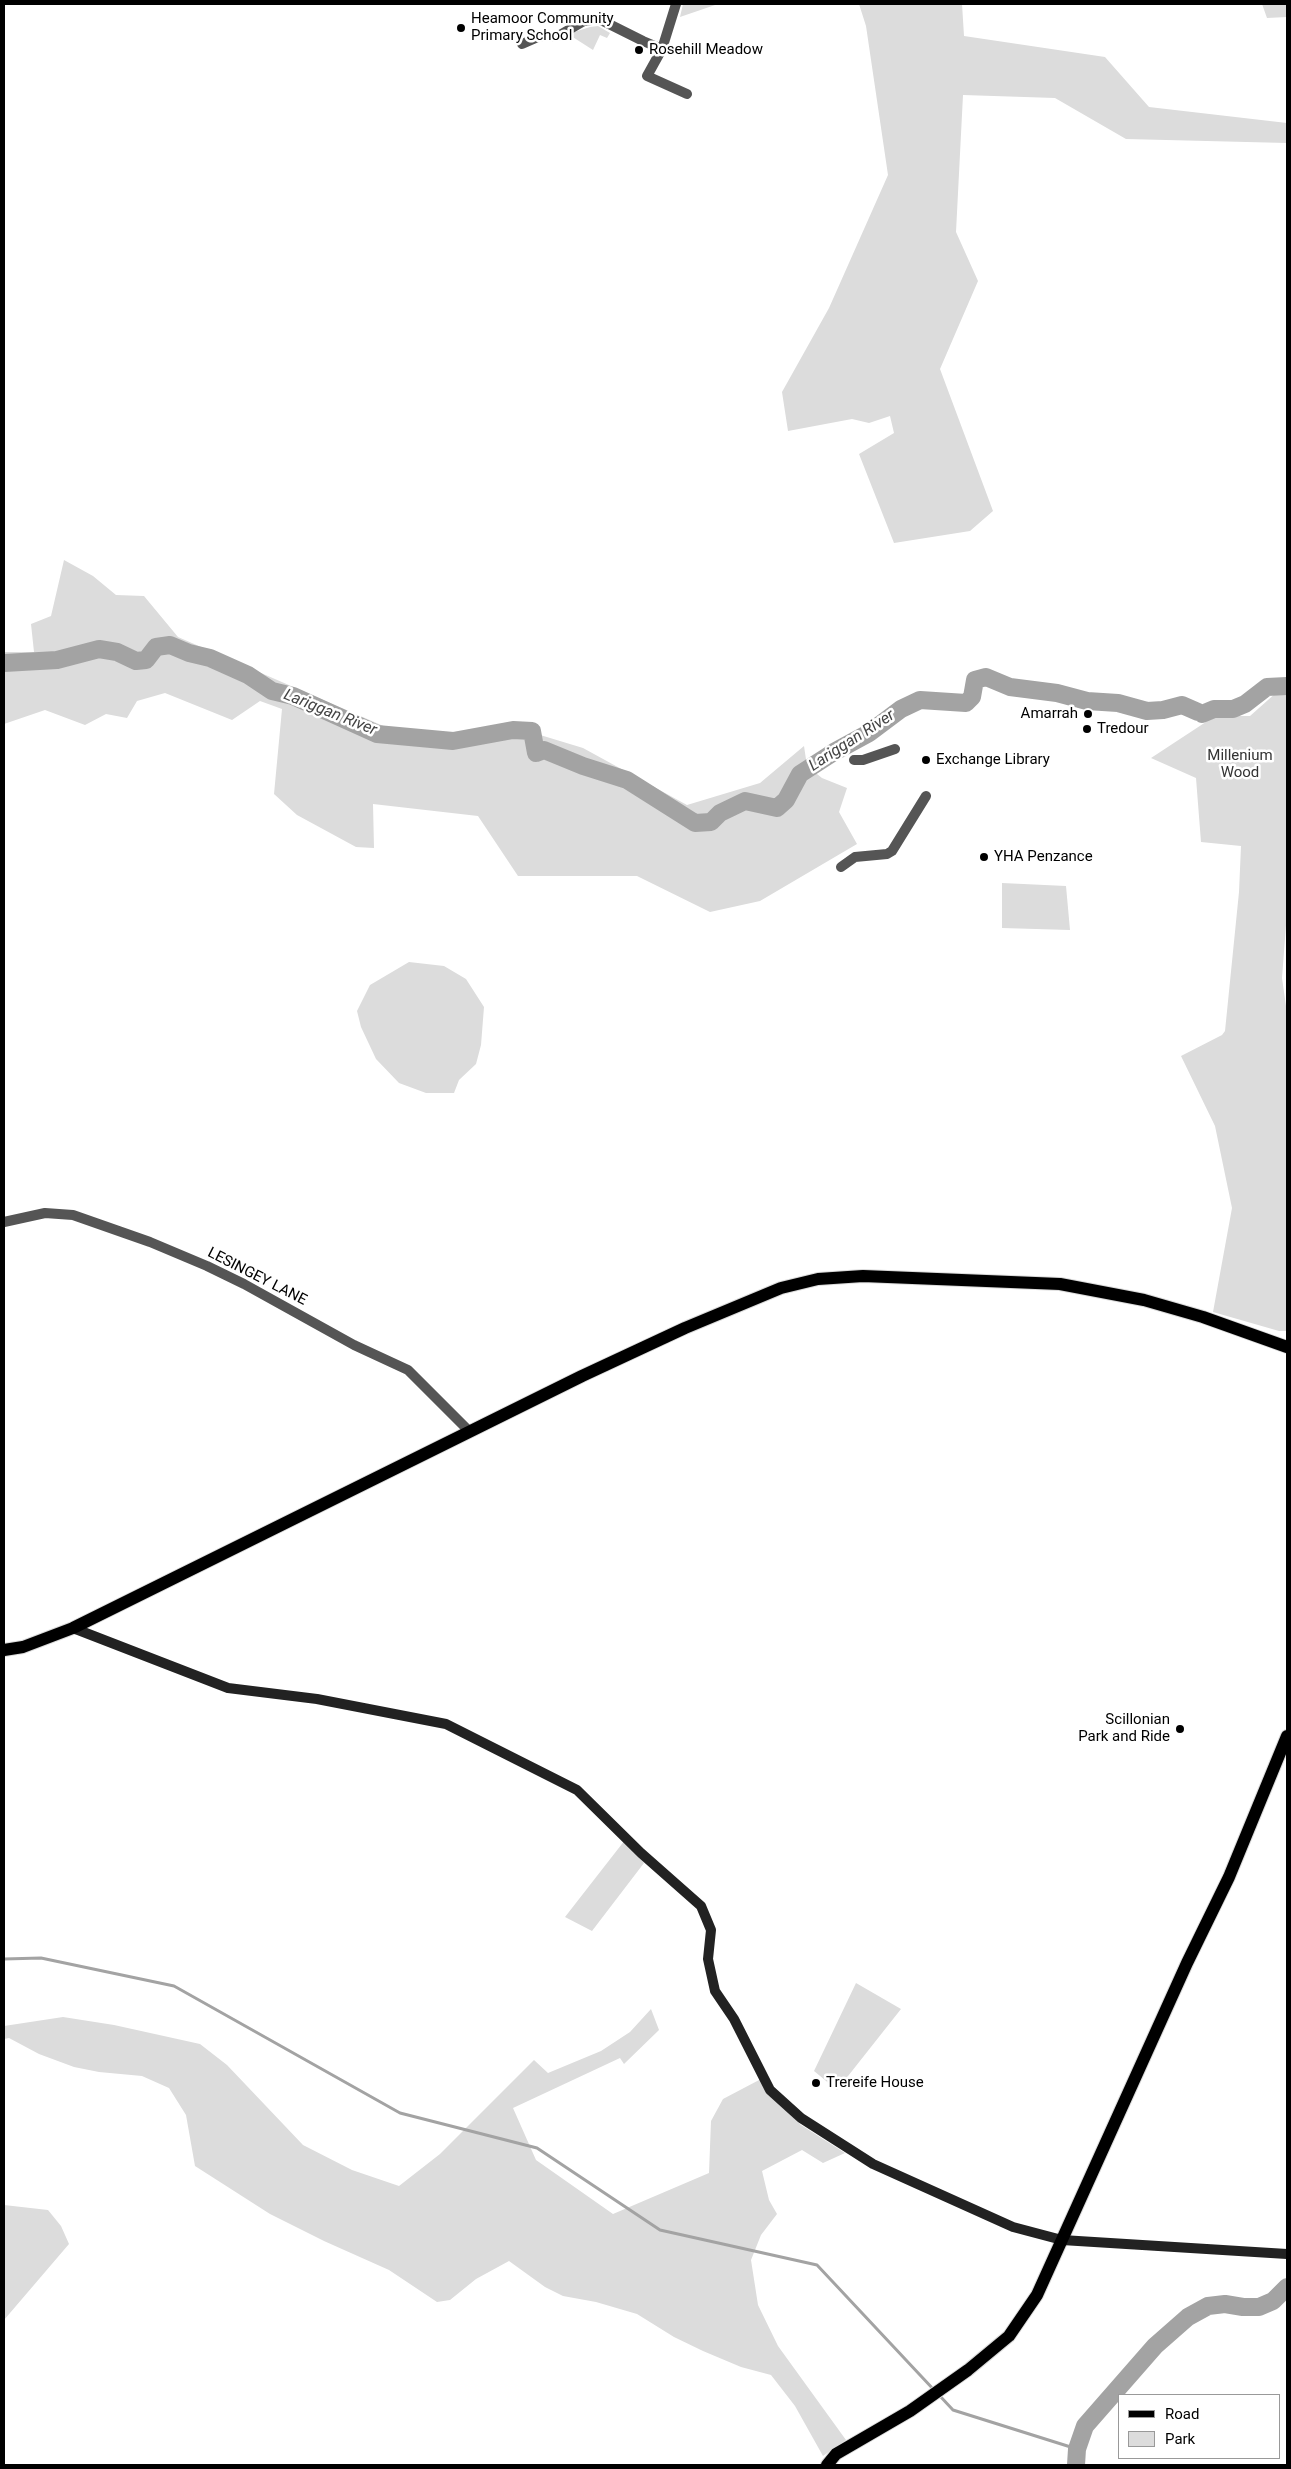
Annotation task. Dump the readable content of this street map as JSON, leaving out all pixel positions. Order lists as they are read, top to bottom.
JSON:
{
  "streets": {
    "street": ["LESINGEY LANE"]
  },
  "water": ["Lariggan River"],
  "parks": ["Millenium Wood"],
  "places": [
    "Heamoor Community Primary School",
    "Rosehill Meadow",
    "Amarrah",
    "Tredour",
    "Exchange Library",
    "YHA Penzance",
    "Scillonian Park and Ride",
    "Trereife House"
  ],
  "legend": ["Road", "Park"]
}
